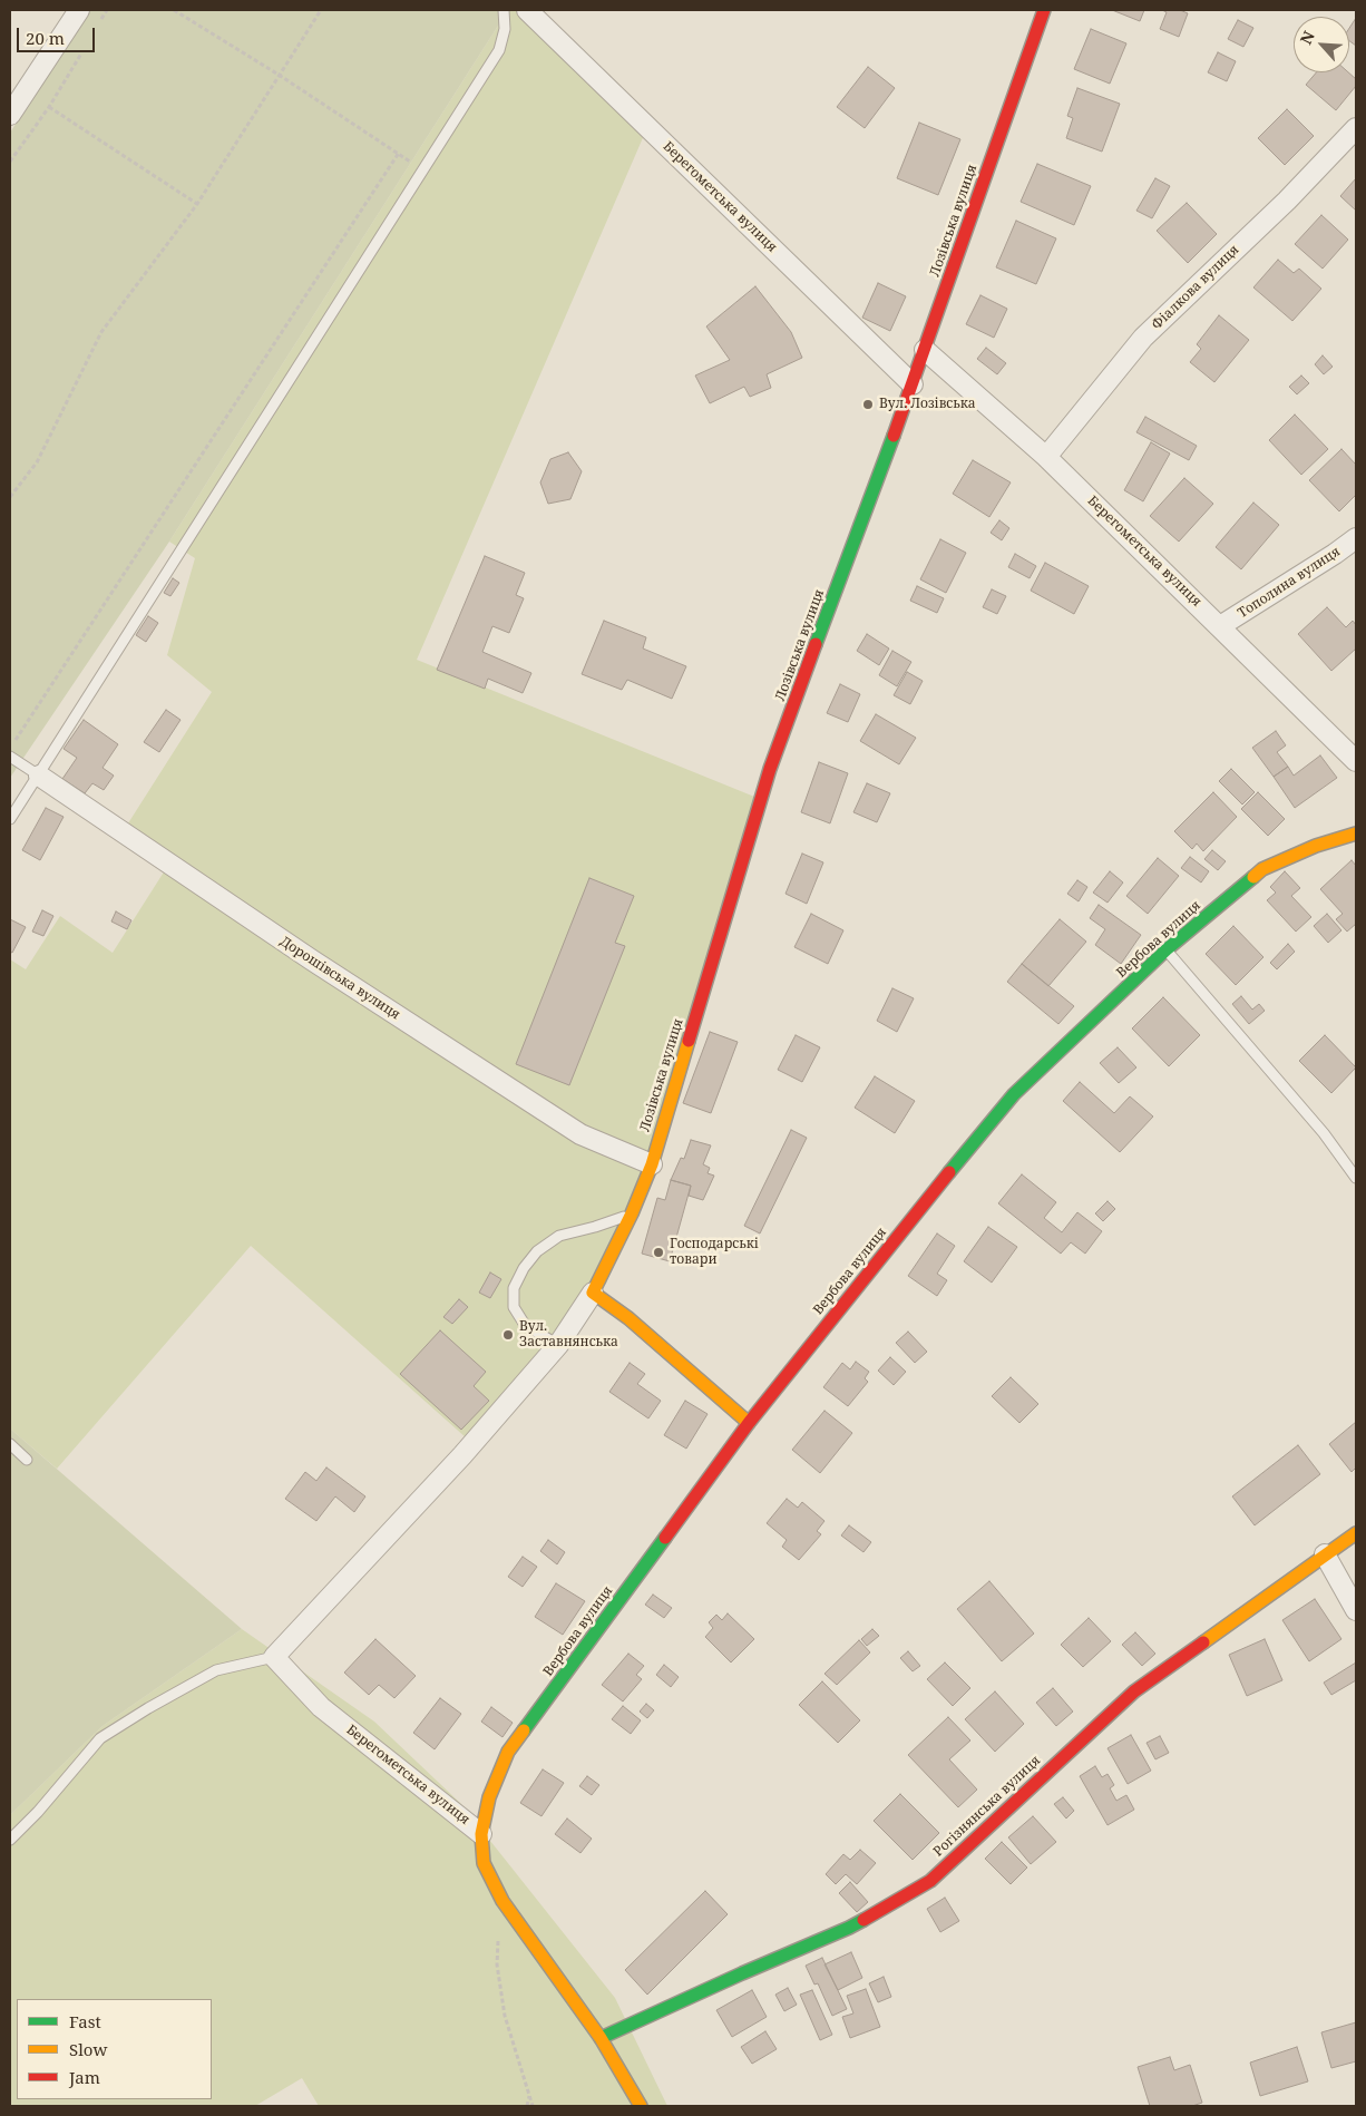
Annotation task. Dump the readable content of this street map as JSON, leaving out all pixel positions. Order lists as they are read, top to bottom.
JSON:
{
  "streets": {
    "street": [
      "Берегометська вулиця",
      "Лозівська вулиця",
      "Фіалкова вулиця",
      "Тополина вулиця",
      "Вербова вулиця",
      "Дорошівська вулиця",
      "Рогізнянська вулиця"
    ]
  },
  "crossings": [
    ["Берегометська вулиця", "Лозівська вулиця"],
    ["Берегометська вулиця", "Фіалкова вулиця"],
    ["Берегометська вулиця", "Тополина вулиця"],
    ["Берегометська вулиця", "Вербова вулиця"],
    ["Берегометська вулиця", "Рогізнянська вулиця"],
    ["Лозівська вулиця", "Дорошівська вулиця"]
  ],
  "places": ["Вул. Лозівська", "Господарські товари", "Вул. Заставнянська"],
  "legend": ["Fast", "Slow", "Jam"],
  "scale_bar": "20 m",
  "north": "top left"
}
